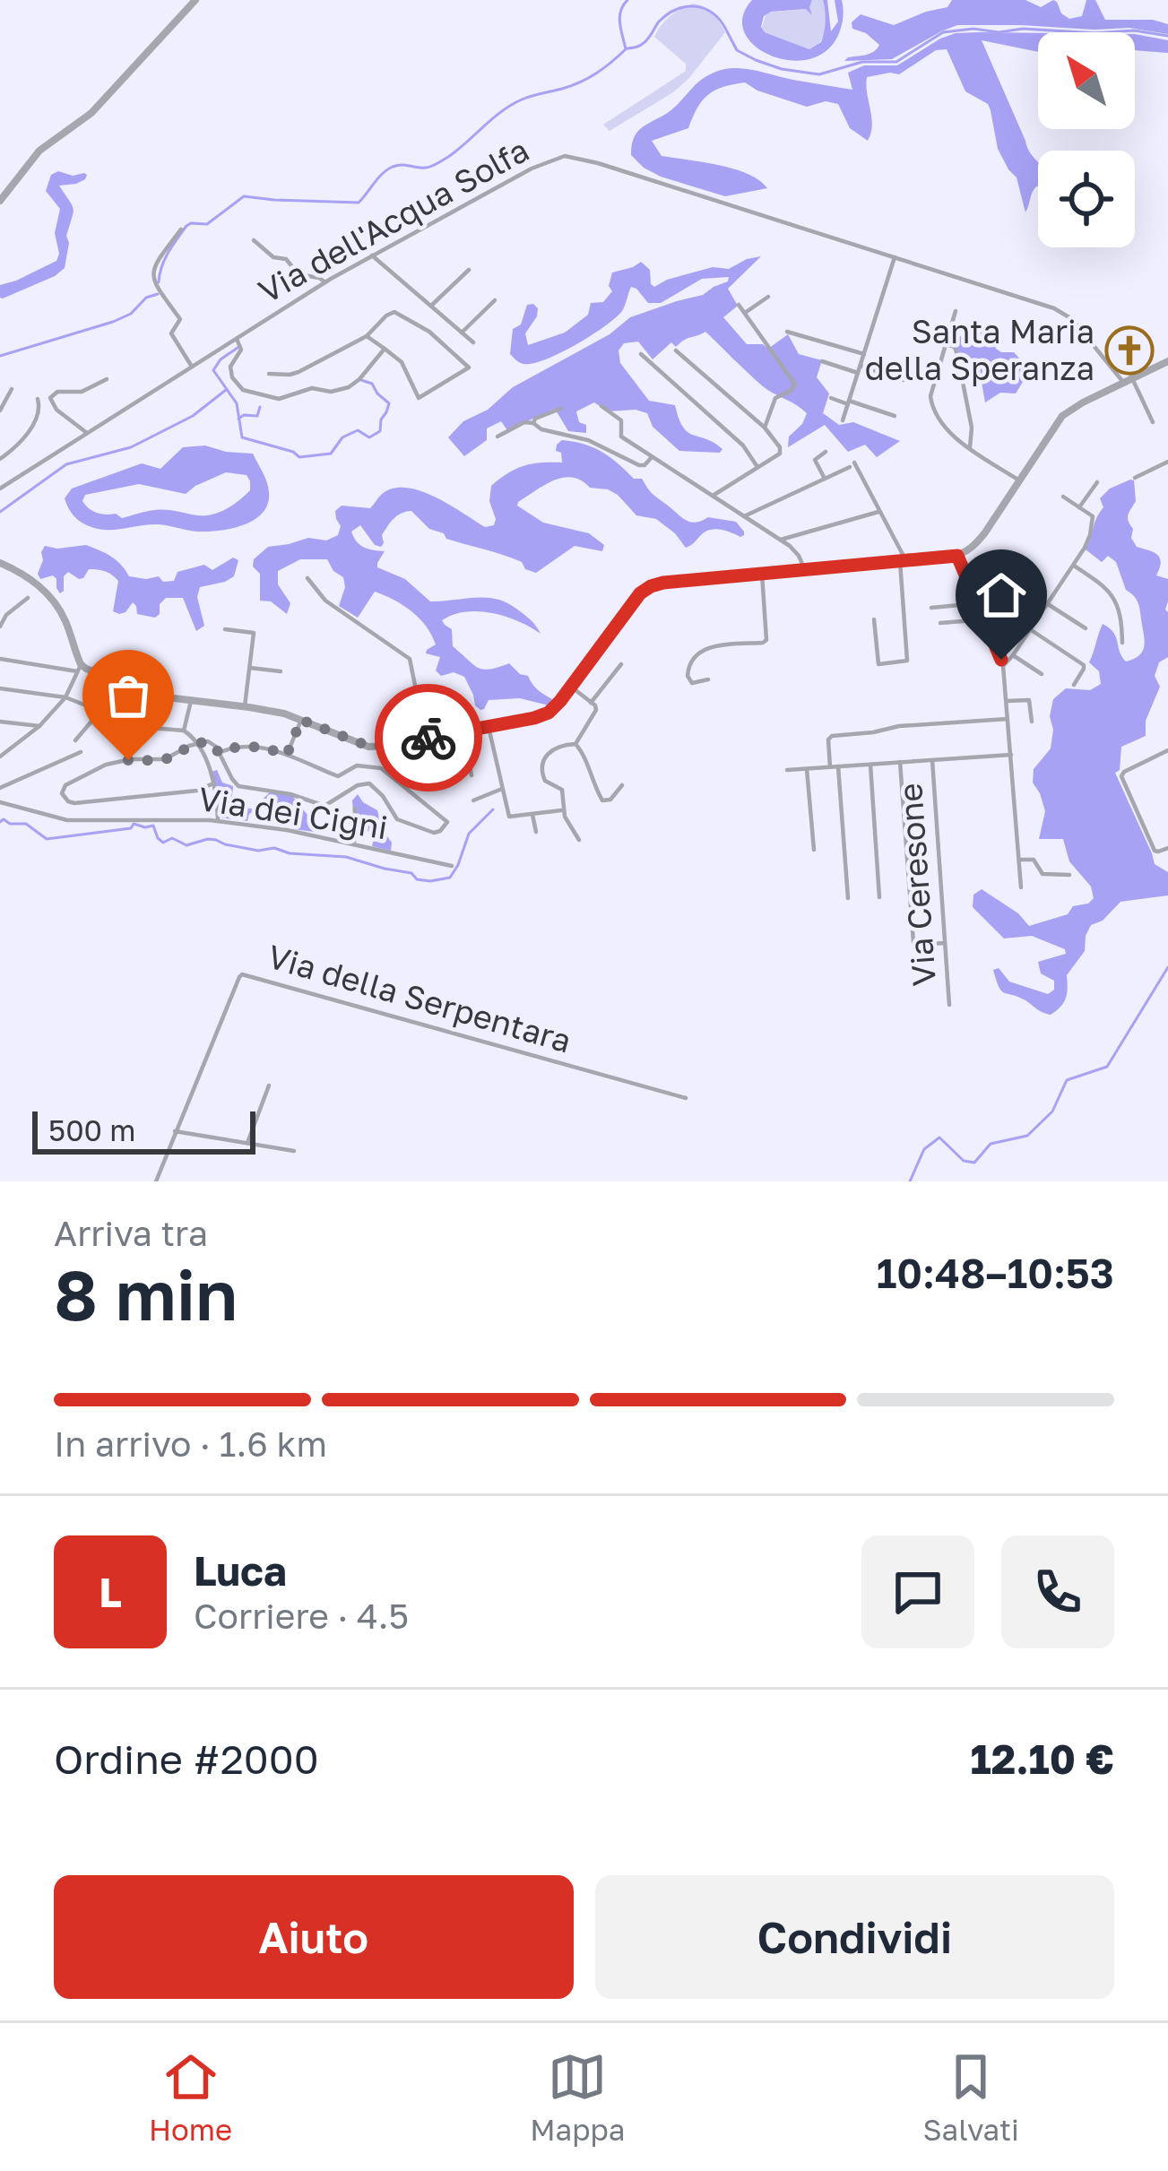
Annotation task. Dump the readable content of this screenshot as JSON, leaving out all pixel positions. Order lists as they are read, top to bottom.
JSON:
{
  "streets": {
    "street": [
      "Via dell'Acqua Solfa",
      "Via dei Cigni",
      "Via Ceresone",
      "Via della Serpentara"
    ]
  },
  "places": {
    "church": ["Santa Maria della Speranza"]
  },
  "scale_bar": "500 m",
  "north": "top left",
  "page": {
    "scale": "500 m",
    "heading": ["8 min", "Arriva tra", "10:48–10:53"],
    "panel": [
      "Luca",
      "Corriere · 4.5",
      "Ordine #2000",
      "12.10 €"
    ],
    "bar": "In arrivo · 1.6 km",
    "round": "L",
    "buttons": ["Aiuto", "Condividi"],
    "tabs": ["Home", "Mappa", "Salvati"]
  }
}
